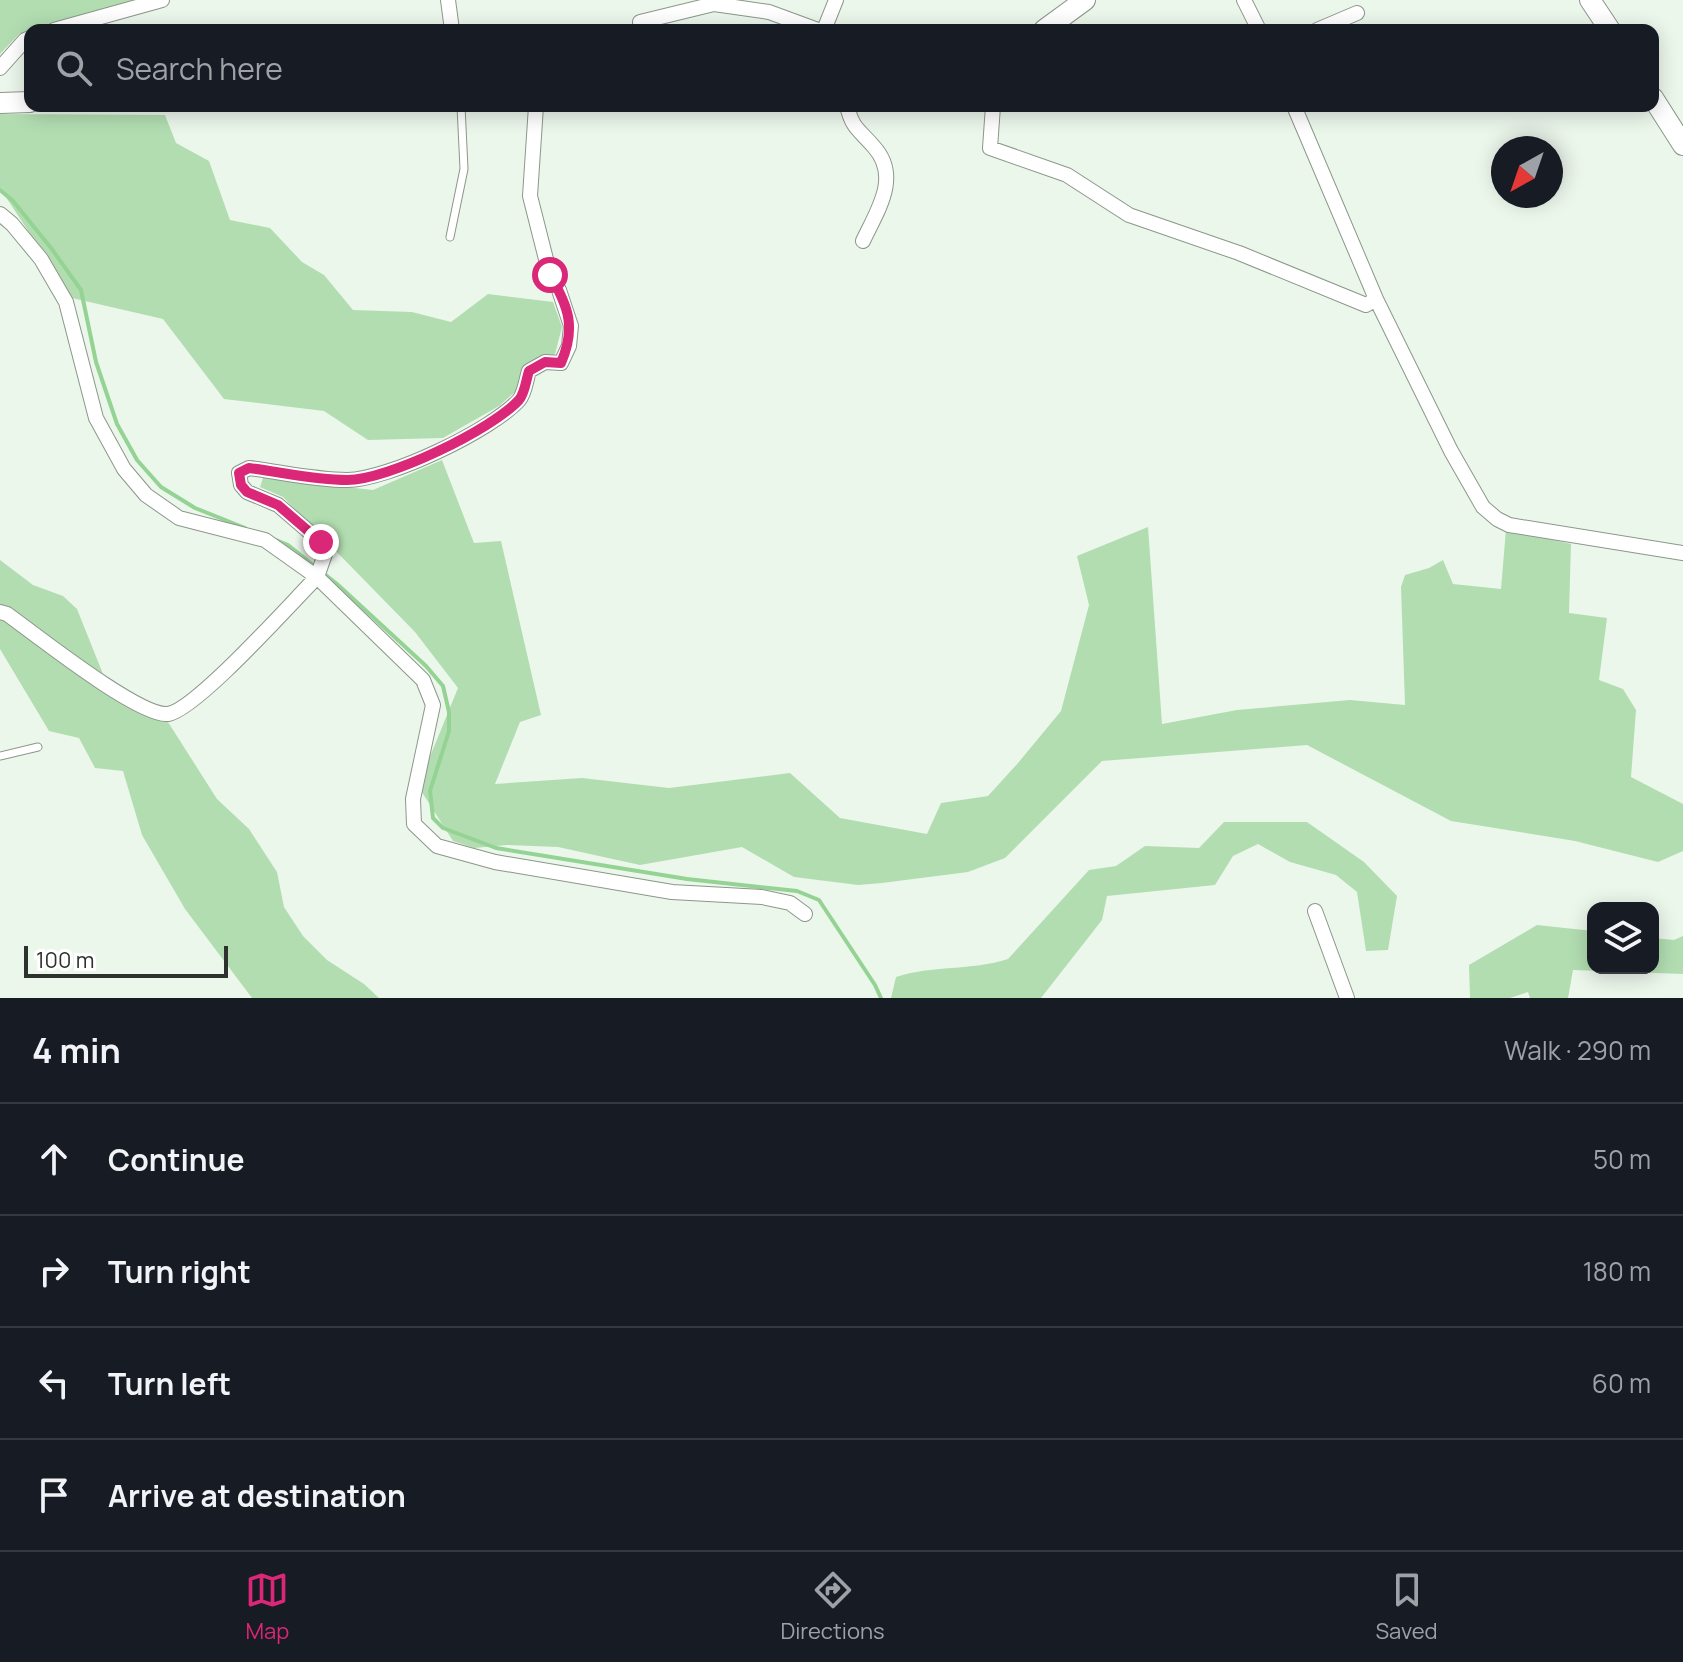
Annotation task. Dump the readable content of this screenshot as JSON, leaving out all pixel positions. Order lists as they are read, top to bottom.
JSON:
{
  "scale_bar": "100 m",
  "north": "bottom left",
  "page": {
    "search": "Search here",
    "scale": "100 m",
    "heading": ["4 min", "Walk · 290 m"],
    "list": [
      ["Continue", "50 m"],
      ["Turn right", "180 m"],
      ["Turn left", "60 m"],
      "Arrive at destination"
    ],
    "nav": ["Map", "Directions", "Saved"]
  }
}
